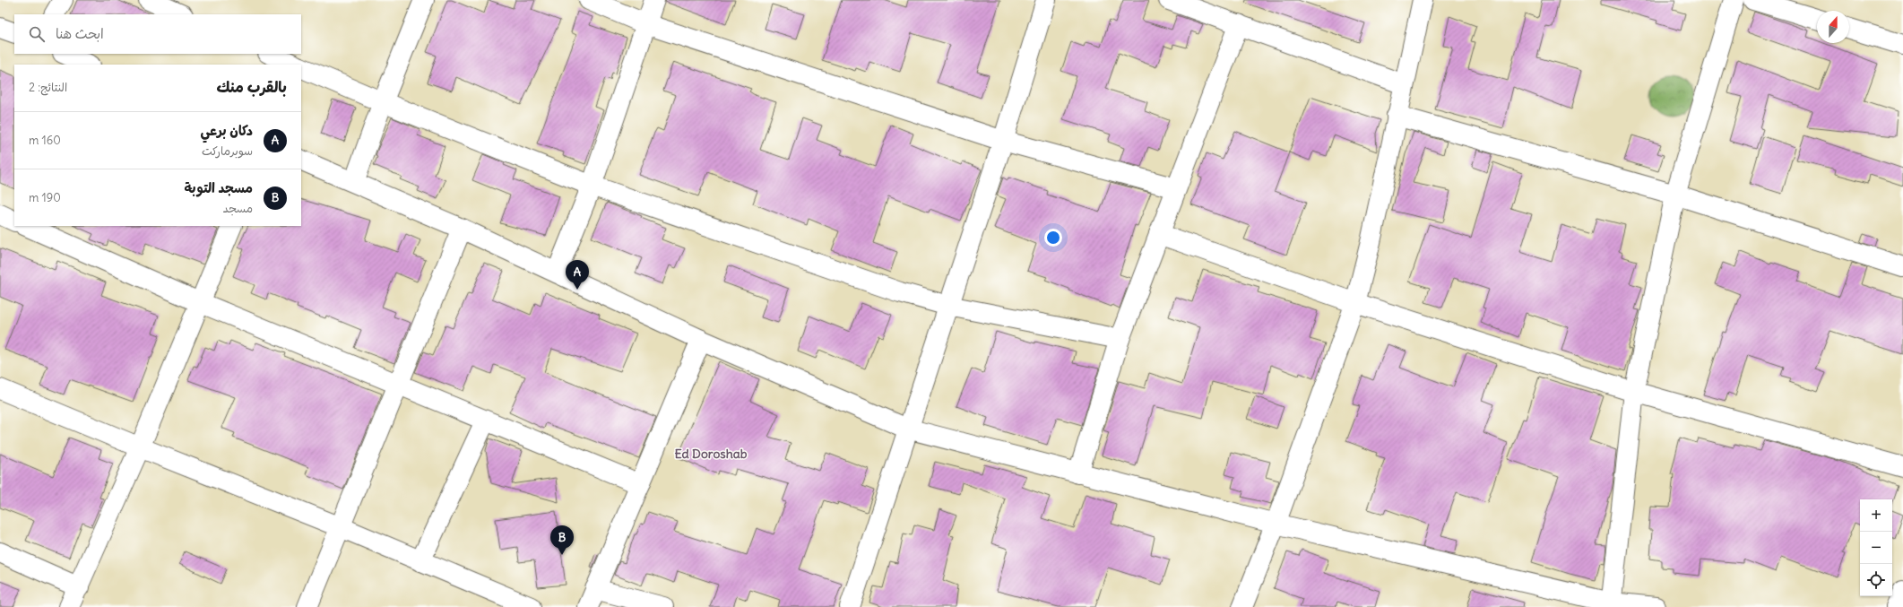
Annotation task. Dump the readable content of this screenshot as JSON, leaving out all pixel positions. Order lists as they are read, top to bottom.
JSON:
{
  "districts": ["Ed Doroshab"],
  "north": "top",
  "page": {
    "search": "ابحث هنا",
    "heading": ["بالقرب منك", "النتائج: 2"],
    "list": [
      {
        "mark": "A",
        "name": "دكان برعي",
        "note": "سوبرماركت",
        "value": "160 m"
      },
      {
        "mark": "B",
        "name": "مسجد التوبة",
        "note": "مسجد",
        "value": "190 m"
      }
    ],
    "pins": ["A", "B"],
    "map_buttons": ["+", "−"]
  }
}
